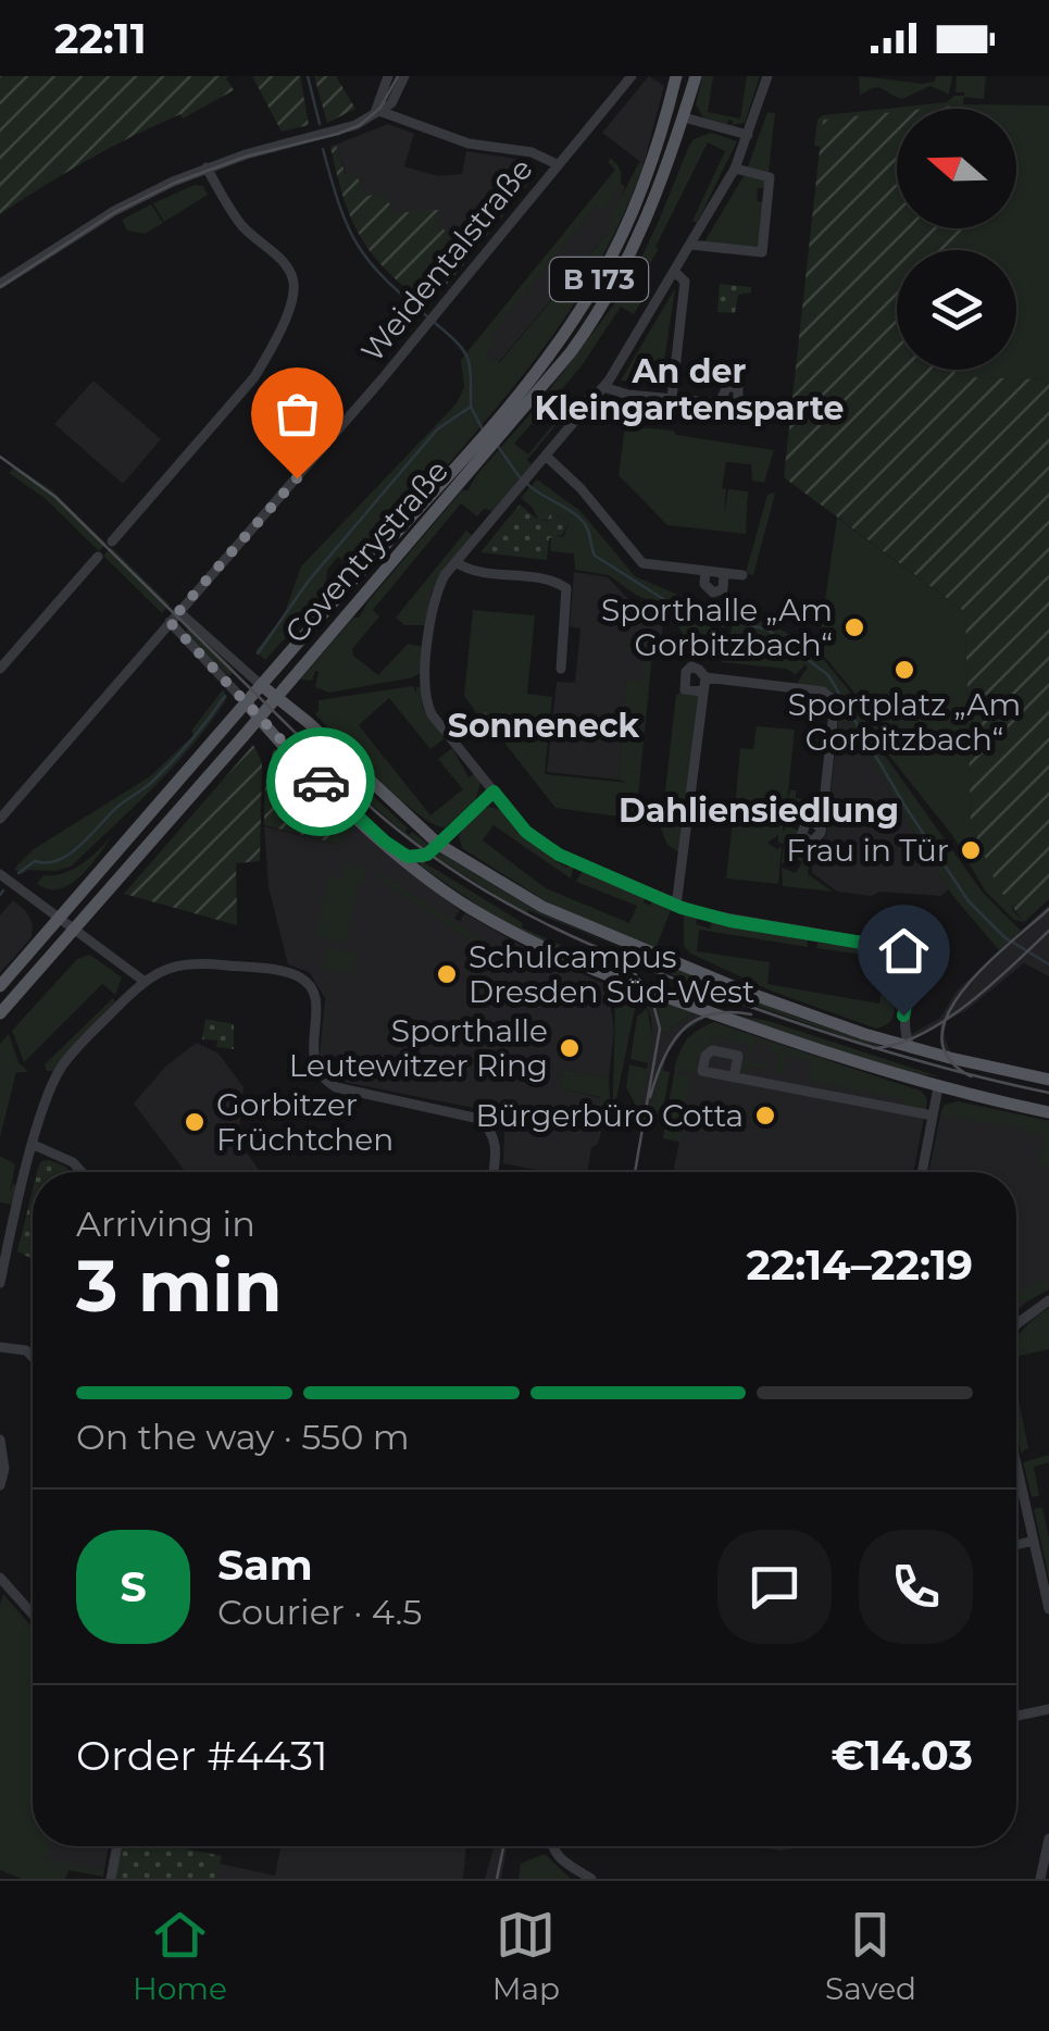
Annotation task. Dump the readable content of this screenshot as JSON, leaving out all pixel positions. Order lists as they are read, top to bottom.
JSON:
{
  "streets": {
    "main road": ["B 173", "Coventrystraße"],
    "street": ["Weidentalstraße"]
  },
  "districts": ["An der Kleingartensparte", "Sonneneck", "Dahliensiedlung"],
  "places": [
    "Sporthalle „Am Gorbitzbach“",
    "Sportplatz „Am Gorbitzbach“",
    "Frau in Tür",
    "Schulcampus Dresden Süd-West",
    "Sporthalle Leutewitzer Ring",
    "Bürgerbüro Cotta",
    "Gorbitzer Früchtchen"
  ],
  "north": "left",
  "page": {
    "status": "22:11",
    "heading": ["3 min", "Arriving in", "22:14–22:19"],
    "panel": [
      "Sam",
      "Courier · 4.5",
      "Order #4431",
      "€14.03"
    ],
    "bar": "On the way · 550 m",
    "round": "S",
    "tabs": ["Home", "Map", "Saved"]
  }
}
